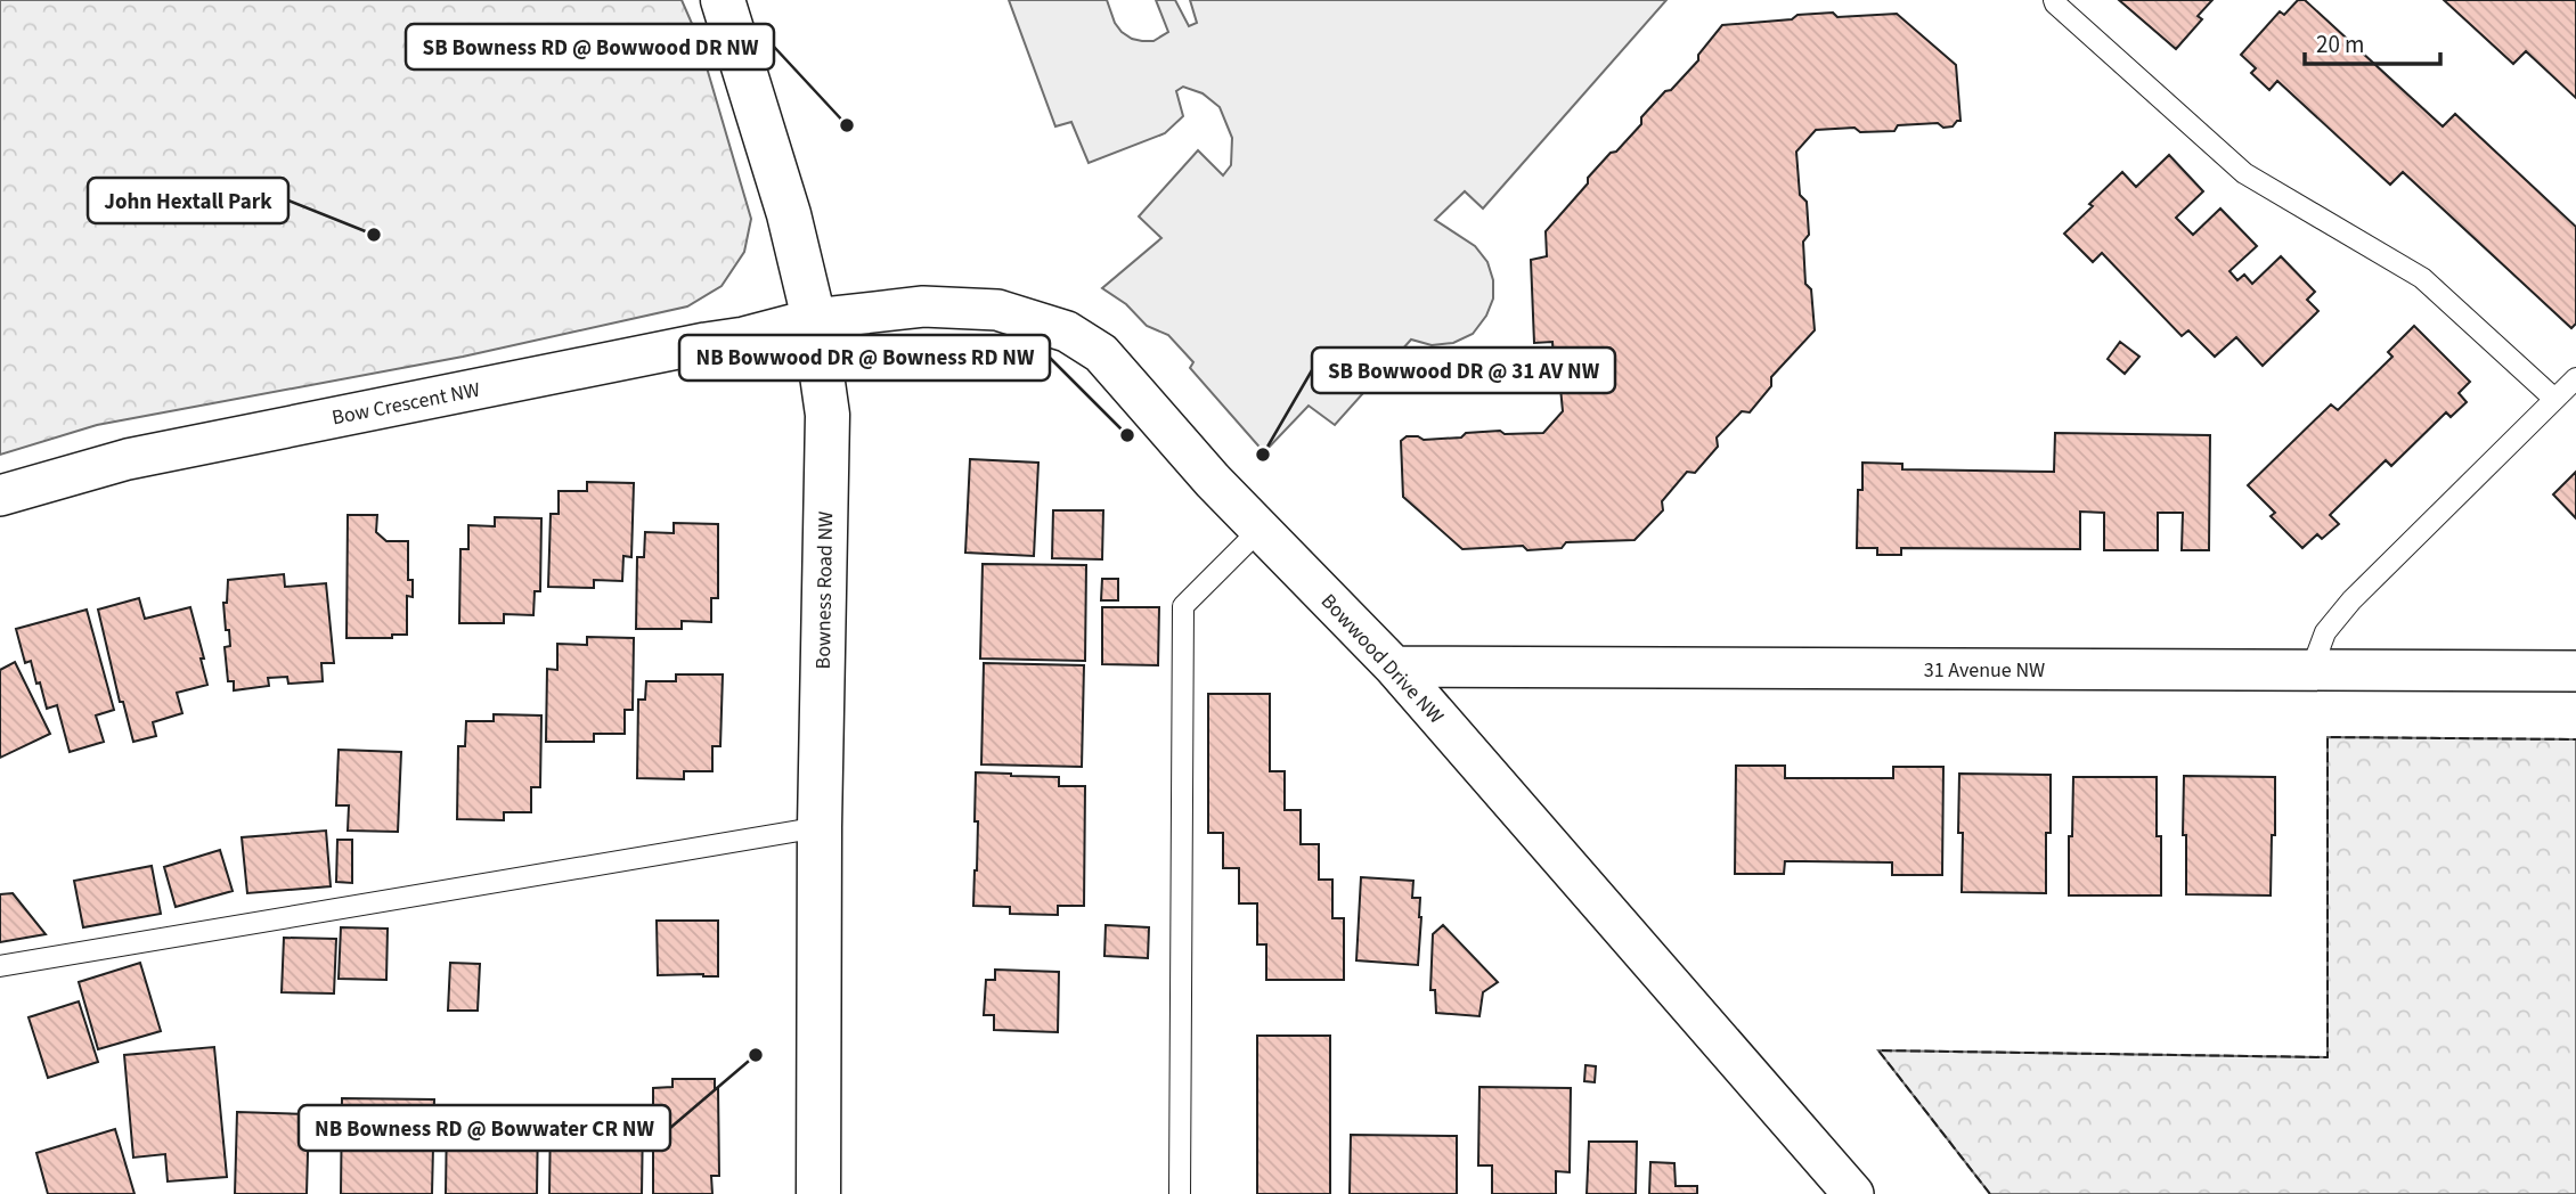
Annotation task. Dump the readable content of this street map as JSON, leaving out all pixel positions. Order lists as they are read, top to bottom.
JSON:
{
  "streets": {
    "street": [
      "Bow Crescent NW",
      "Bowness Road NW",
      "Bowwood Drive NW",
      "31 Avenue NW"
    ]
  },
  "crossings": [
    ["Bow Crescent NW", "Bowness Road NW"],
    ["Bow Crescent NW", "Bowwood Drive NW"],
    ["Bowness Road NW", "Bowwood Drive NW"],
    ["Bowwood Drive NW", "31 Avenue NW"]
  ],
  "places": [
    "SB Bowness RD @ Bowwood DR NW",
    "John Hextall Park",
    "NB Bowwood DR @ Bowness RD NW",
    "SB Bowwood DR @ 31 AV NW",
    "NB Bowness RD @ Bowwater CR NW"
  ],
  "scale_bar": "20 m"
}
